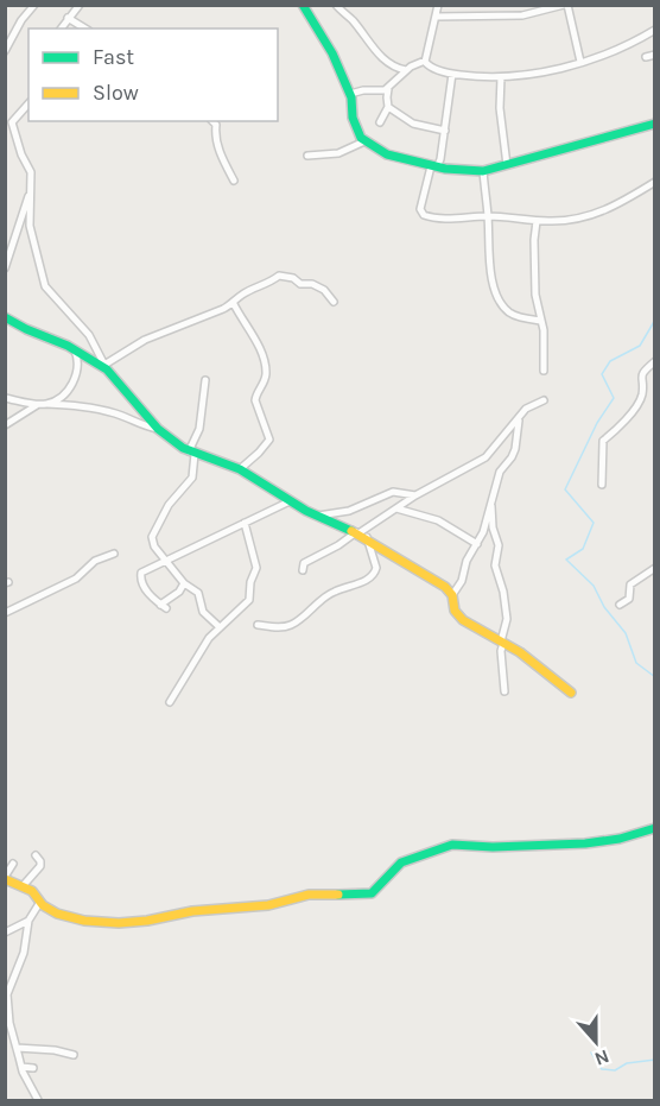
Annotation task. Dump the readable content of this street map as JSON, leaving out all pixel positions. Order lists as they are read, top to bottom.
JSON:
{
  "legend": ["Fast", "Slow"],
  "north": "bottom"
}
